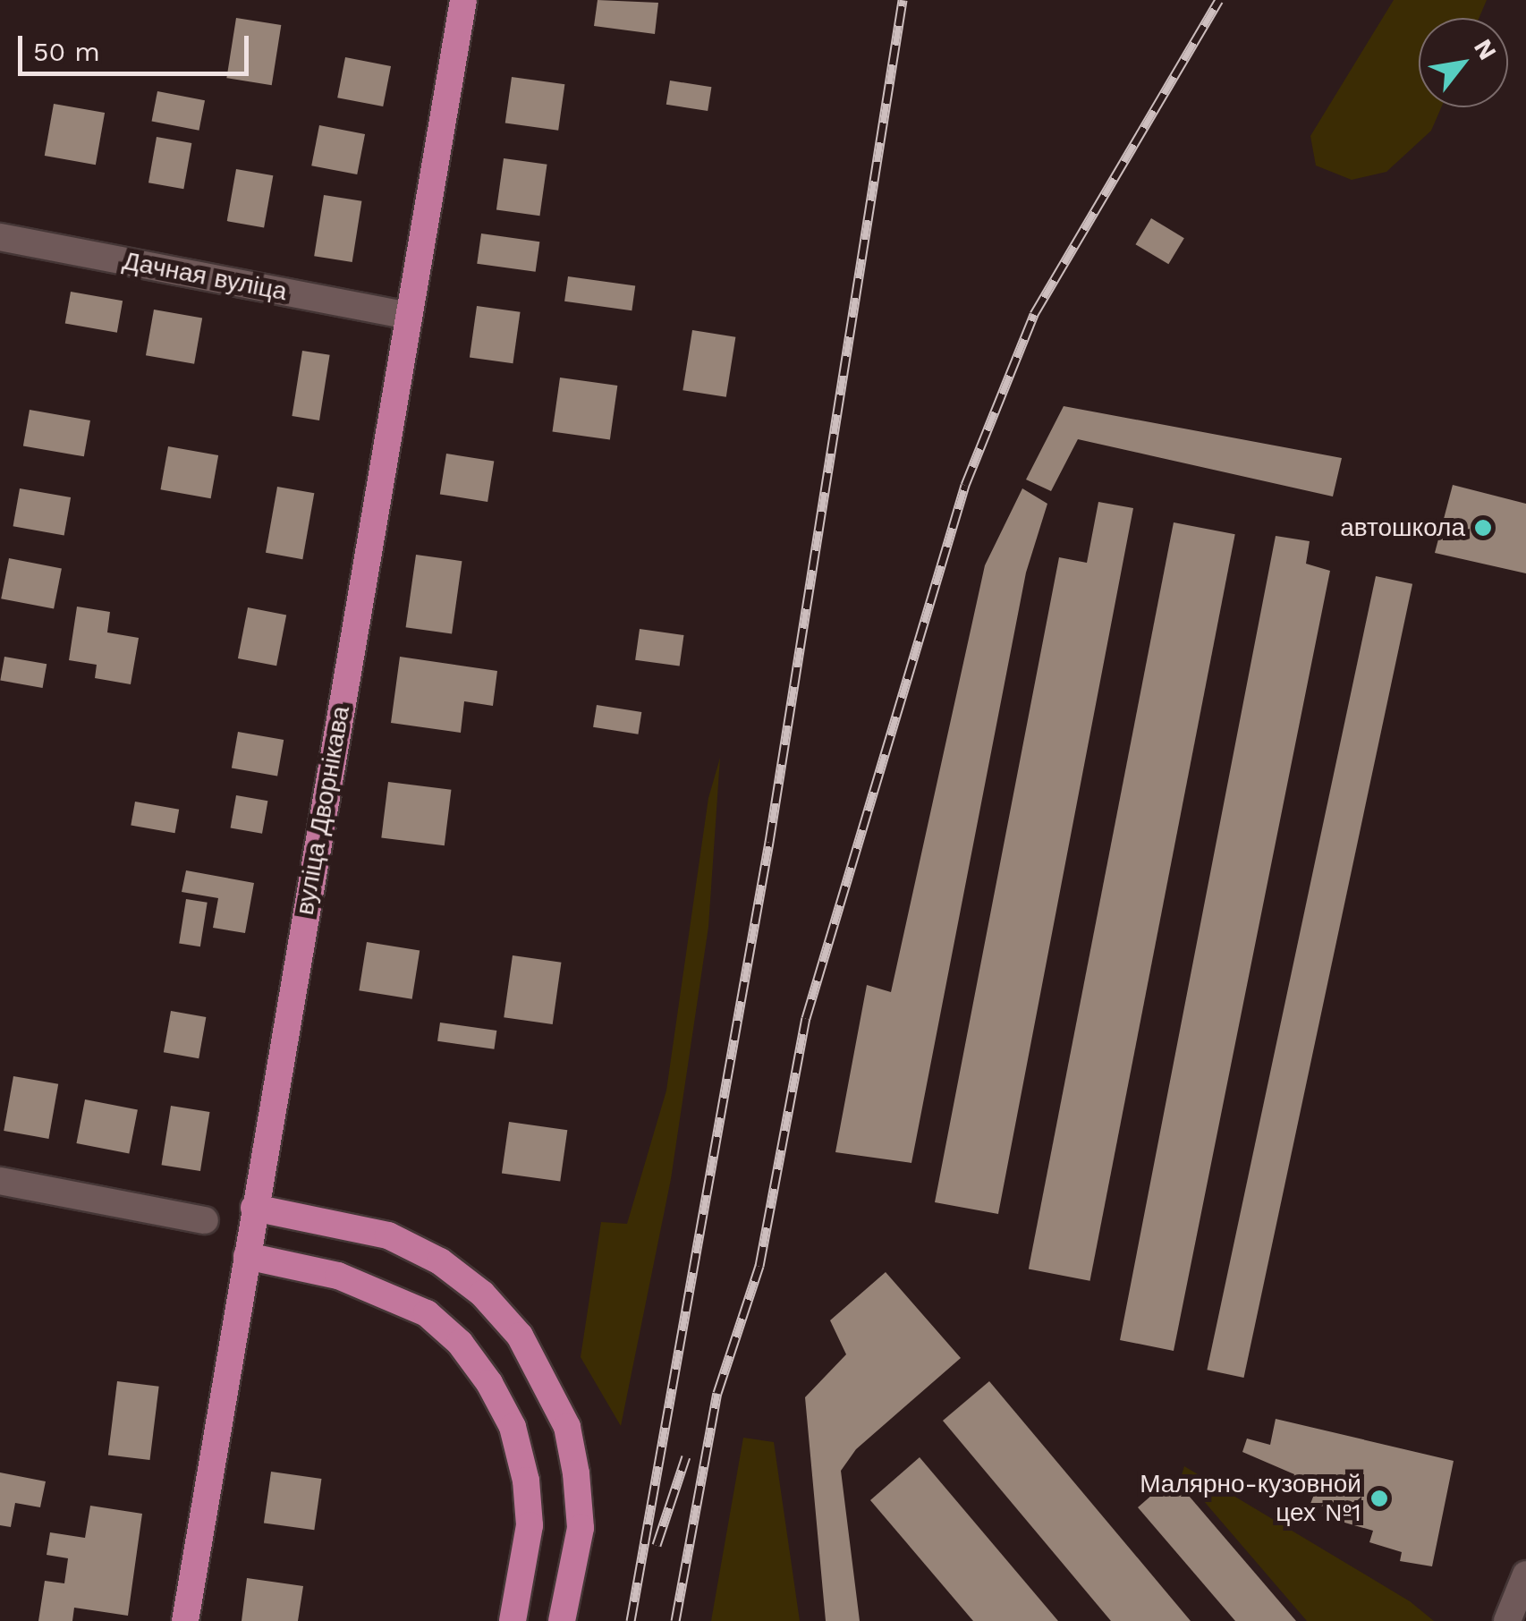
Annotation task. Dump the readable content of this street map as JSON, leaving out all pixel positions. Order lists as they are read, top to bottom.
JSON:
{
  "streets": {
    "main road": ["вуліца Дворнікава"],
    "street": ["Дачная вуліца"]
  },
  "crossings": [
    ["Дачная вуліца", "вуліца Дворнікава"]
  ],
  "places": ["автошкола", "Малярно-кузовной цех №1"],
  "scale_bar": "50 m",
  "north": "top right"
}
